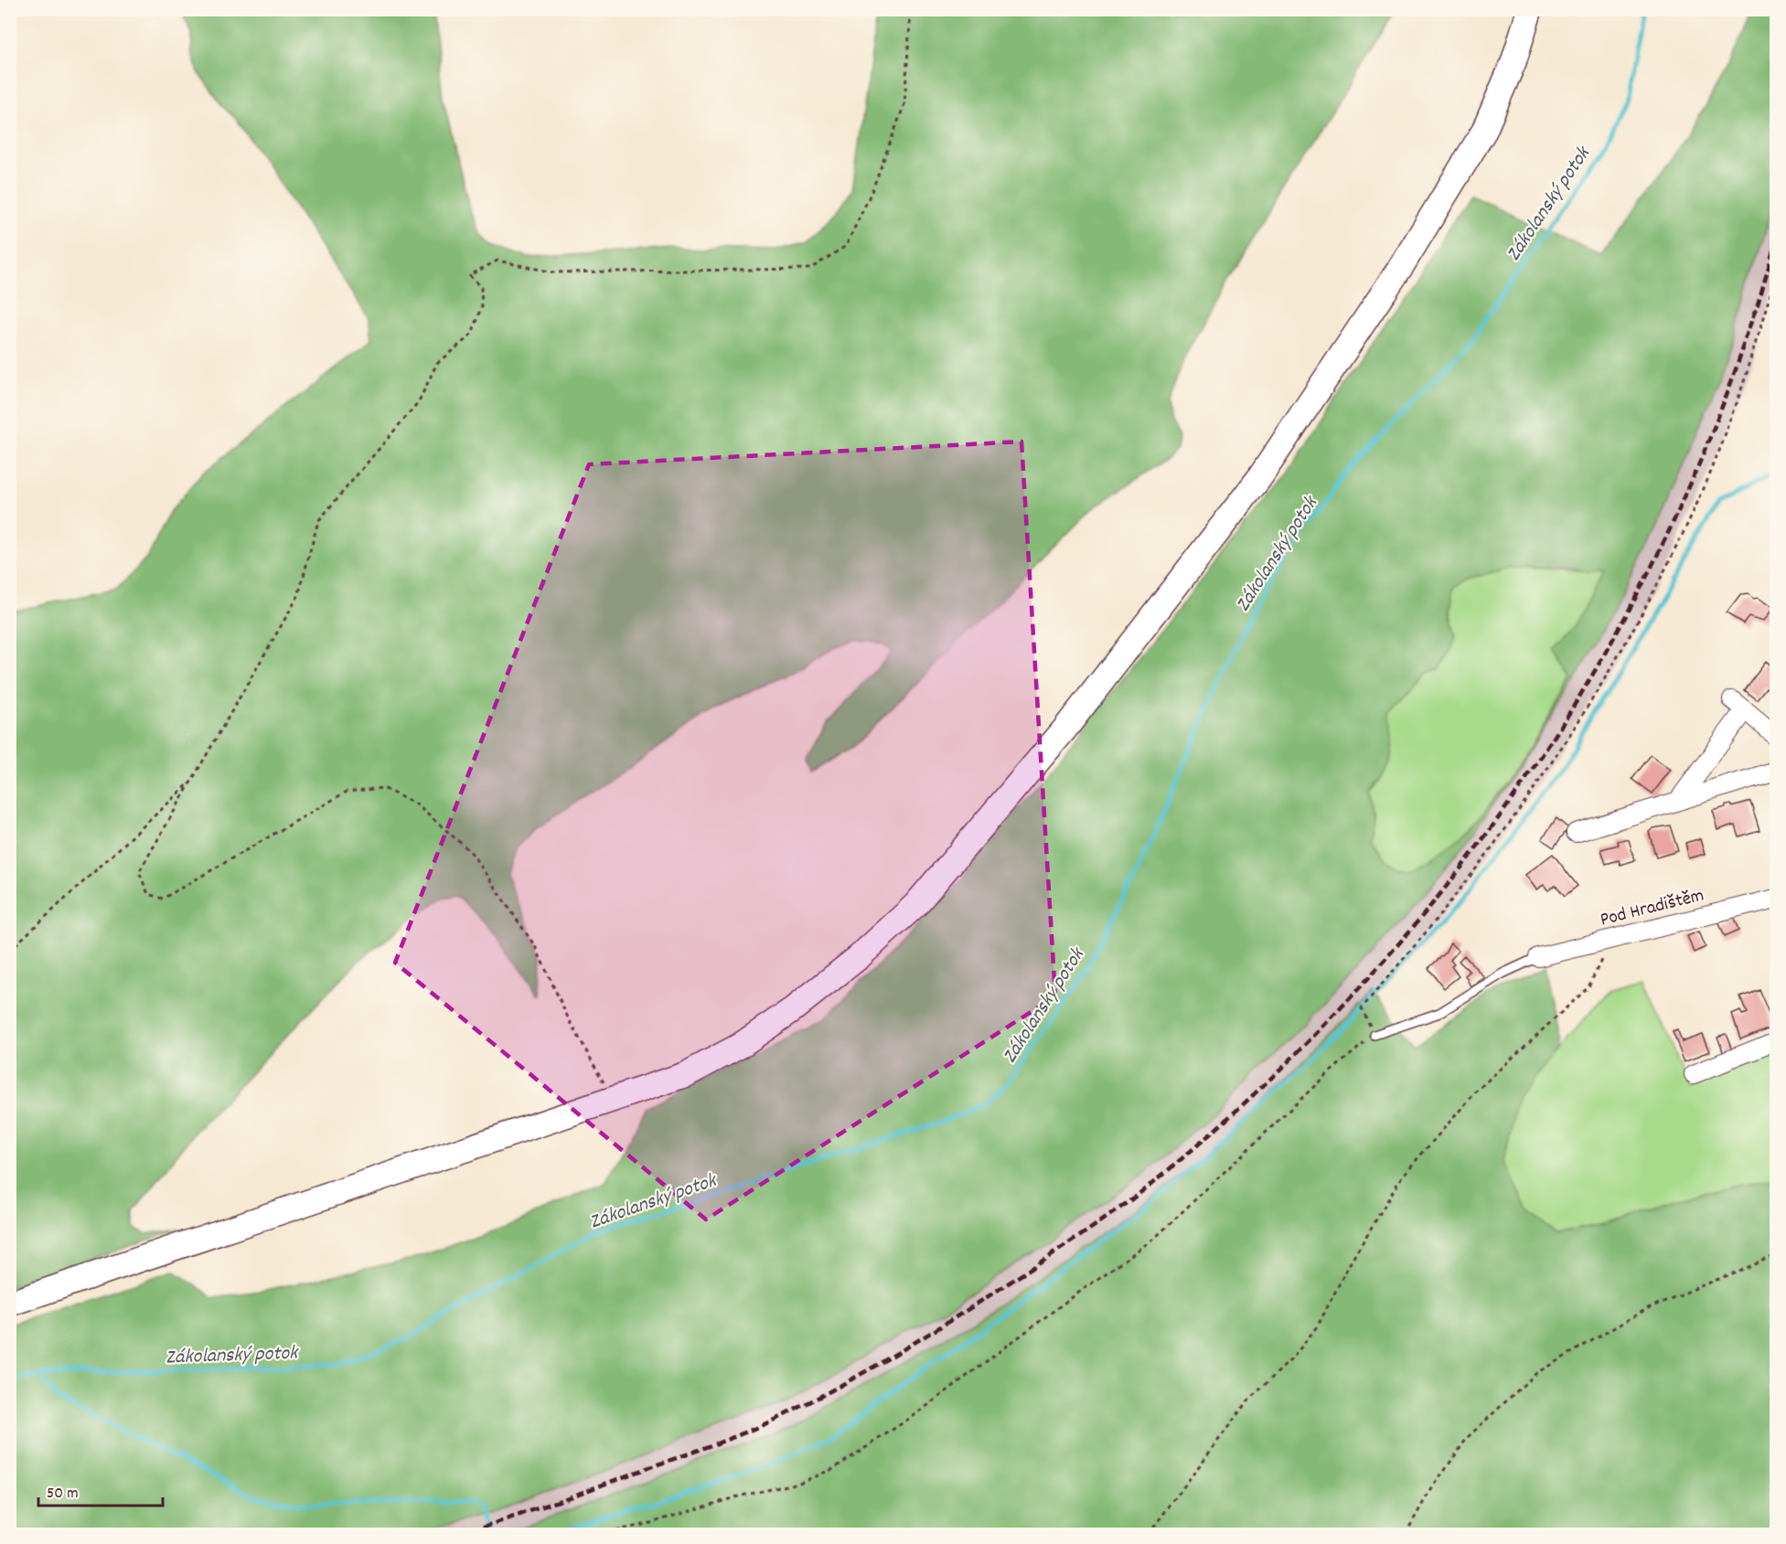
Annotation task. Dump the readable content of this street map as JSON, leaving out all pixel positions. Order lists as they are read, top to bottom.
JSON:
{
  "streets": {
    "street": ["Pod Hradištěm"]
  },
  "water": ["Zákolanský potok"],
  "scale_bar": "50 m"
}
